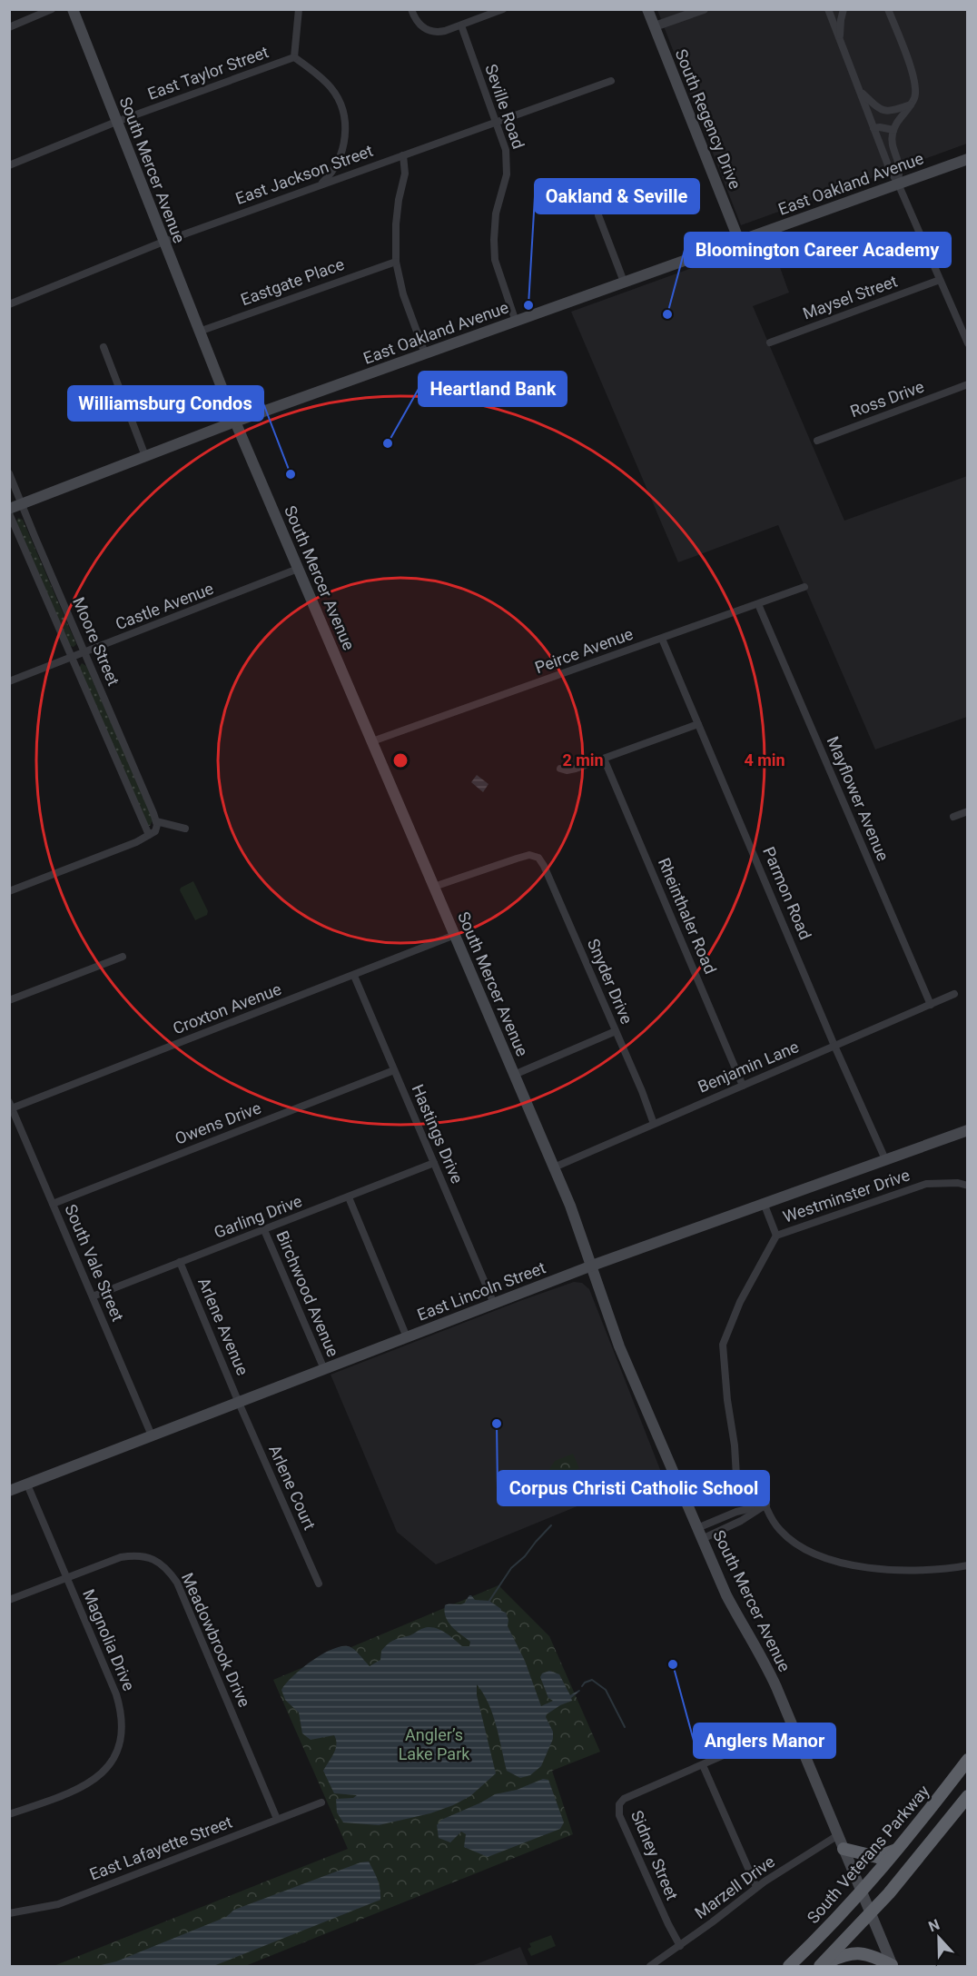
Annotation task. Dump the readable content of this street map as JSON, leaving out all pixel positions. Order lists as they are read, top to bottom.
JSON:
{
  "streets": {
    "highway": ["South Veterans Parkway"],
    "main road": [
      "South Regency Drive",
      "South Mercer Avenue",
      "East Oakland Avenue",
      "East Lincoln Street"
    ],
    "street": [
      "East Taylor Street",
      "Seville Road",
      "East Jackson Street",
      "Eastgate Place",
      "Maysel Street",
      "Ross Drive",
      "Castle Avenue",
      "Moore Street",
      "Peirce Avenue",
      "Mayflower Avenue",
      "Parmon Road",
      "Rheinthaler Road",
      "Snyder Drive",
      "Croxton Avenue",
      "Benjamin Lane",
      "Owens Drive",
      "Hastings Drive",
      "Westminster Drive",
      "Garling Drive",
      "South Vale Street",
      "Birchwood Avenue",
      "Arlene Avenue",
      "Arlene Court",
      "Magnolia Drive",
      "Meadowbrook Drive",
      "East Lafayette Street",
      "Sidney Street",
      "Marzell Drive"
    ]
  },
  "crossings": [
    ["East Taylor Street", "South Mercer Avenue"],
    ["Seville Road", "East Jackson Street"],
    ["Seville Road", "East Oakland Avenue"],
    ["South Regency Drive", "East Oakland Avenue"],
    ["South Mercer Avenue", "East Jackson Street"],
    ["South Mercer Avenue", "East Oakland Avenue"],
    ["South Mercer Avenue", "Eastgate Place"],
    ["South Mercer Avenue", "Castle Avenue"],
    ["South Mercer Avenue", "Peirce Avenue"],
    ["South Mercer Avenue", "Snyder Drive"],
    ["South Mercer Avenue", "Croxton Avenue"],
    ["South Mercer Avenue", "Benjamin Lane"],
    ["South Mercer Avenue", "East Lincoln Street"],
    ["South Mercer Avenue", "South Veterans Parkway"],
    ["South Mercer Avenue", "Marzell Drive"],
    ["East Oakland Avenue", "Moore Street"],
    ["Castle Avenue", "Moore Street"],
    ["Peirce Avenue", "Mayflower Avenue"],
    ["Peirce Avenue", "Parmon Road"],
    ["Mayflower Avenue", "Benjamin Lane"],
    ["Parmon Road", "Benjamin Lane"],
    ["Parmon Road", "East Lincoln Street"],
    ["Rheinthaler Road", "Benjamin Lane"],
    ["Snyder Drive", "Benjamin Lane"],
    ["Croxton Avenue", "Hastings Drive"],
    ["Croxton Avenue", "South Vale Street"],
    ["Owens Drive", "Hastings Drive"],
    ["Owens Drive", "South Vale Street"],
    ["Hastings Drive", "Garling Drive"],
    ["Hastings Drive", "East Lincoln Street"],
    ["Garling Drive", "South Vale Street"],
    ["Garling Drive", "Birchwood Avenue"],
    ["Garling Drive", "Arlene Avenue"],
    ["South Vale Street", "East Lincoln Street"],
    ["East Lincoln Street", "Birchwood Avenue"],
    ["East Lincoln Street", "Arlene Avenue"],
    ["East Lincoln Street", "Arlene Court"],
    ["East Lincoln Street", "Magnolia Drive"],
    ["Arlene Avenue", "Arlene Court"],
    ["Magnolia Drive", "Meadowbrook Drive"],
    ["Meadowbrook Drive", "East Lafayette Street"],
    ["Sidney Street", "Marzell Drive"]
  ],
  "parks": ["Angler’s Lake Park"],
  "places": [
    "Oakland & Seville",
    "Bloomington Career Academy",
    "Heartland Bank",
    "Williamsburg Condos",
    "Corpus Christi Catholic School",
    "Anglers Manor"
  ],
  "north": "top",
  "rings": ["2 min", "4 min"]
}
